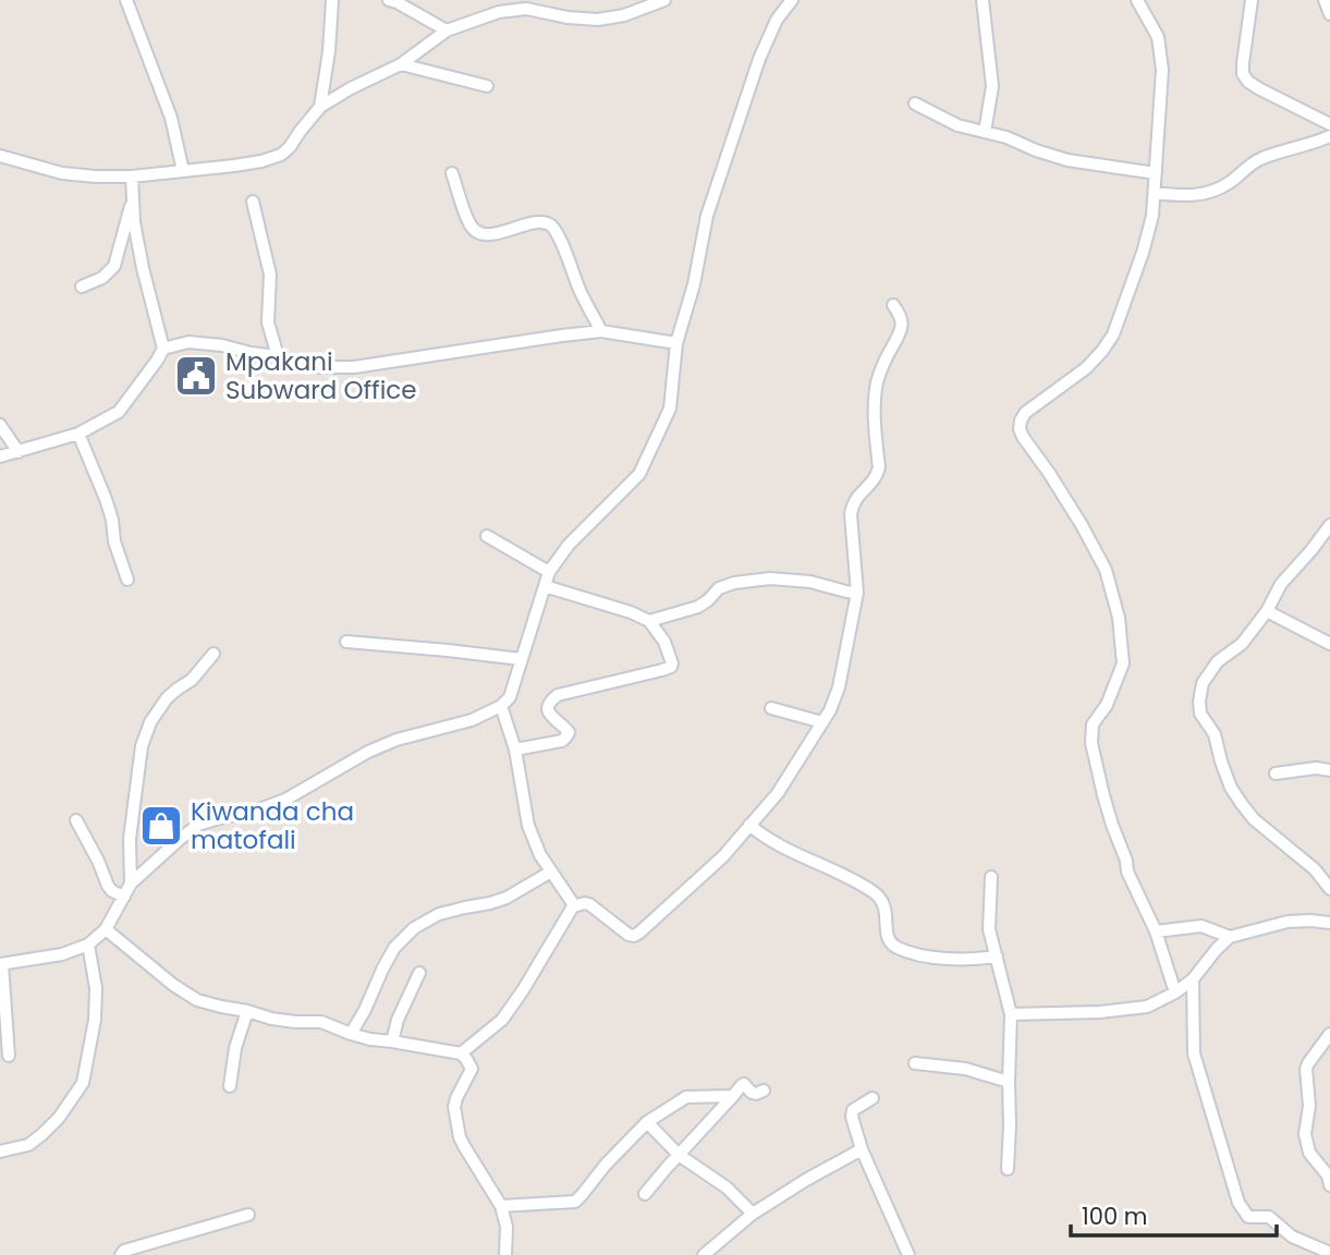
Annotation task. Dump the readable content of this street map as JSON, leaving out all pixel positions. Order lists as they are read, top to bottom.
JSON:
{
  "places": {
    "public building": ["Mpakani Subward Office"],
    "shop": ["Kiwanda cha matofali"]
  },
  "scale_bar": "100 m"
}
